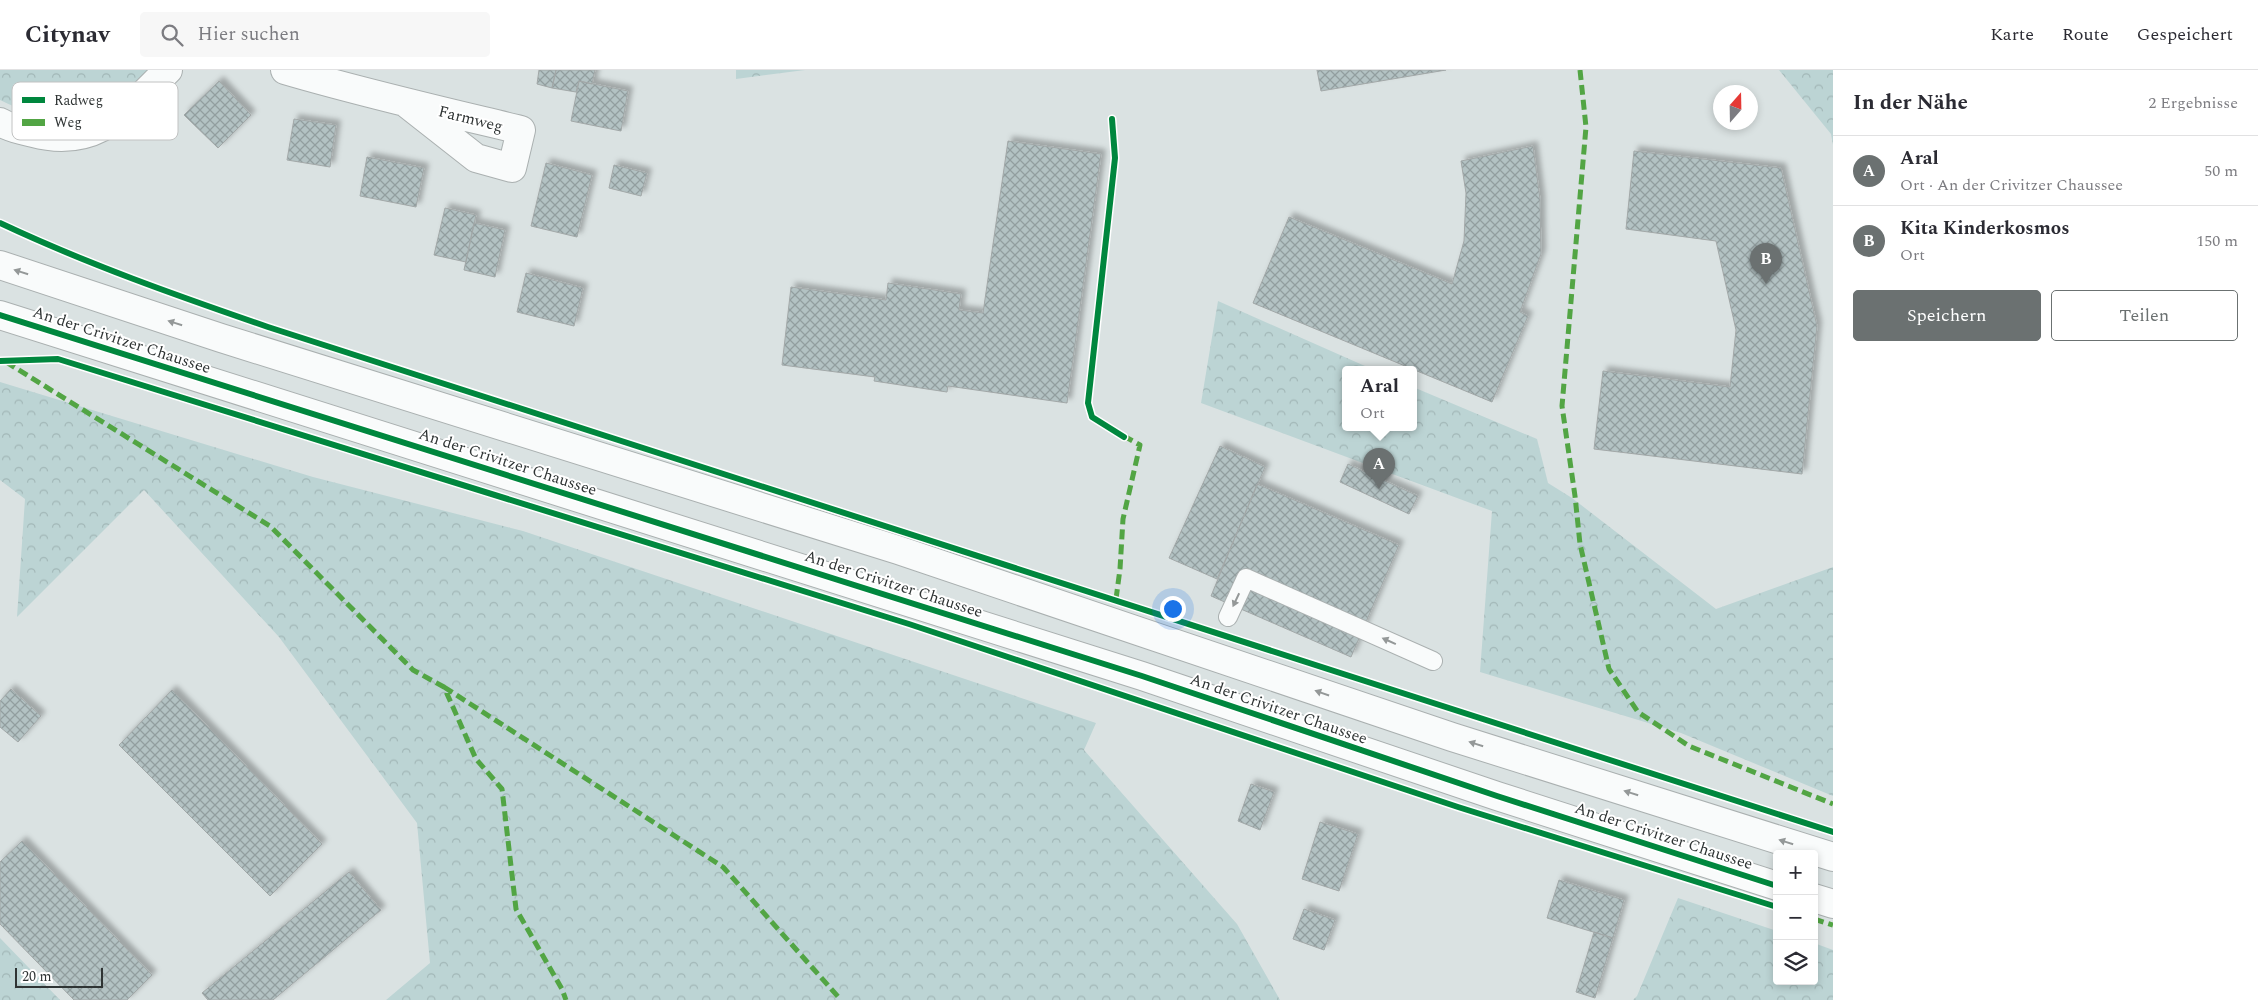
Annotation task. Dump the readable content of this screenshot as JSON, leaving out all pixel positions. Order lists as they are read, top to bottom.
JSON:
{
  "streets": {
    "main road": ["An der Crivitzer Chaussee"]
  },
  "legend": ["Radweg", "Weg"],
  "scale_bar": "20 m",
  "north": "top",
  "page": {
    "header": "Citynav",
    "search": "Hier suchen",
    "nav": ["Karte", "Route", "Gespeichert"],
    "heading": ["In der Nähe", "2 Ergebnisse"],
    "list": [
      {
        "mark": "A",
        "name": "Aral",
        "note": "Ort · An der Crivitzer Chaussee",
        "value": "50 m"
      },
      {
        "mark": "B",
        "name": "Kita Kinderkosmos",
        "note": "Ort",
        "value": "150 m"
      }
    ],
    "pins": ["B", "A"],
    "buttons": ["Speichern", "Teilen"],
    "popup": ["Aral", "Ort"],
    "map_buttons": ["+", "−"],
    "scale": "20 m"
  }
}
